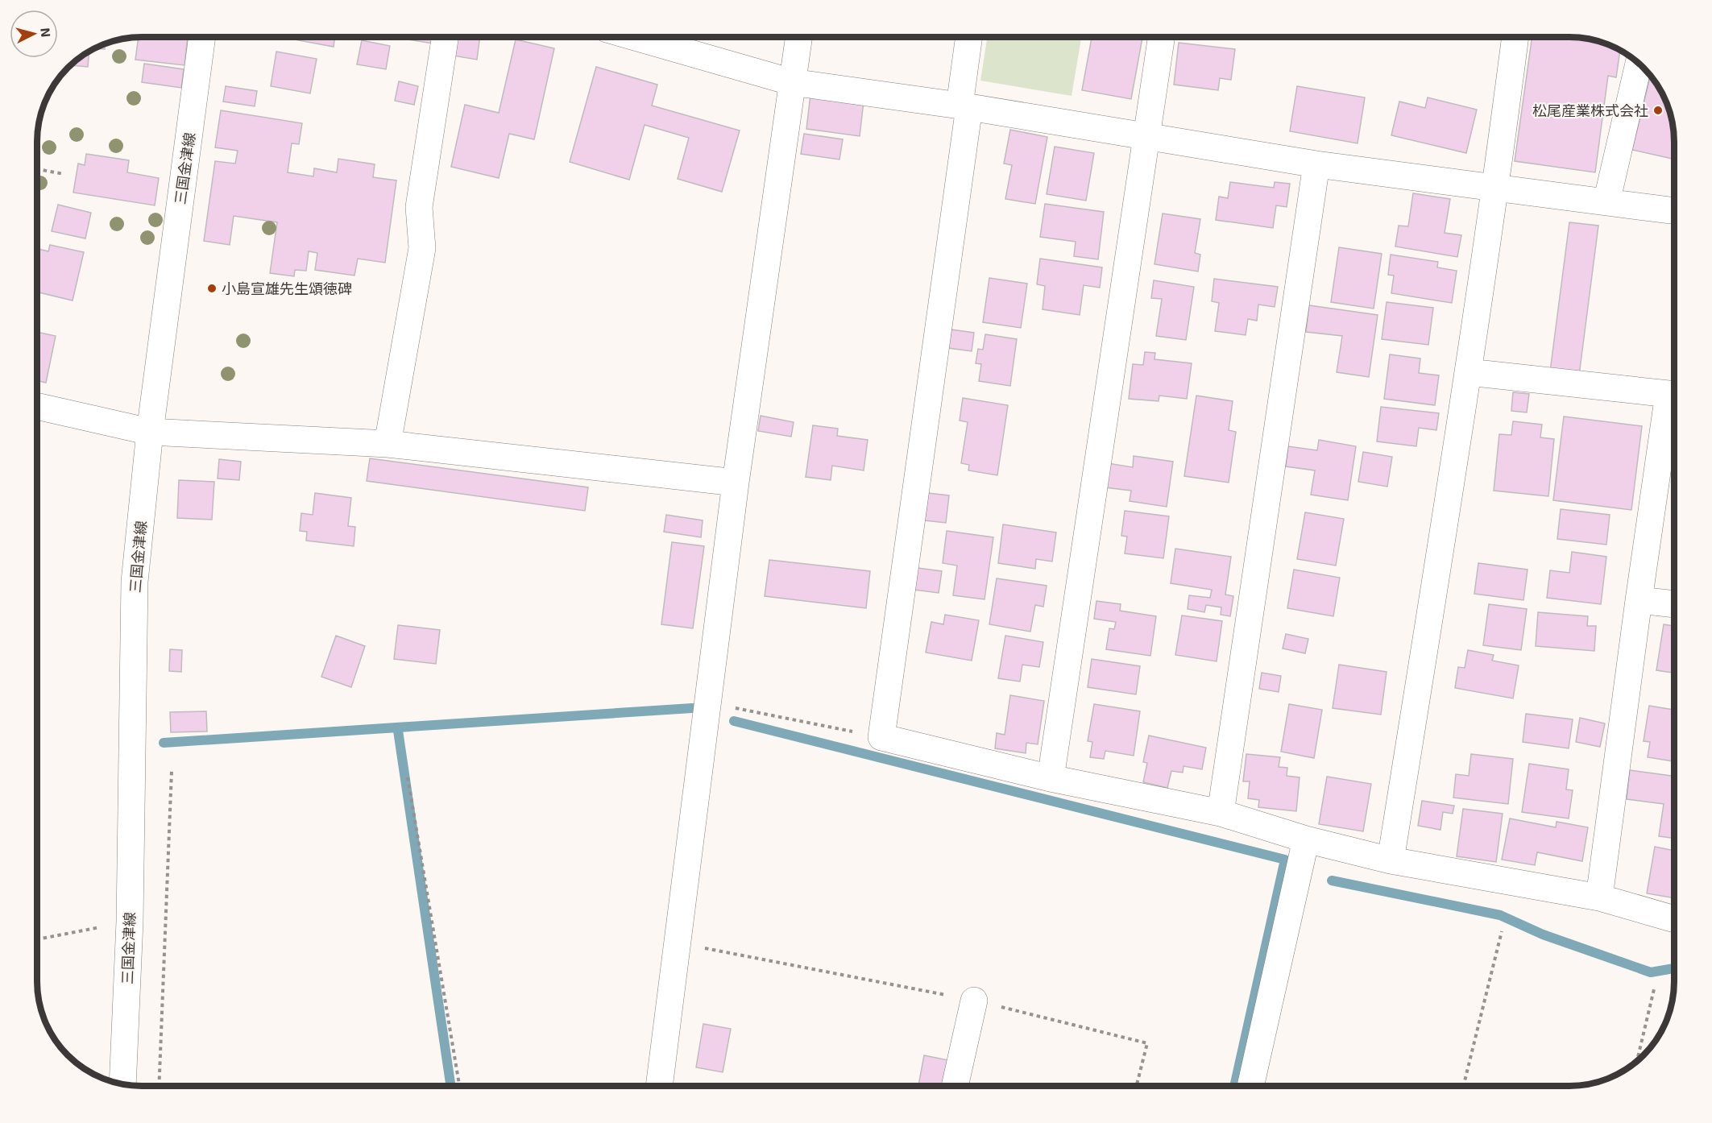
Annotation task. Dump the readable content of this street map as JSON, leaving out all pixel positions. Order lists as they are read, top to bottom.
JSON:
{
  "streets": {
    "street": ["三国金津線"]
  },
  "places": ["松尾産業株式会社", "小島宣雄先生頌徳碑"],
  "north": "right"
}
